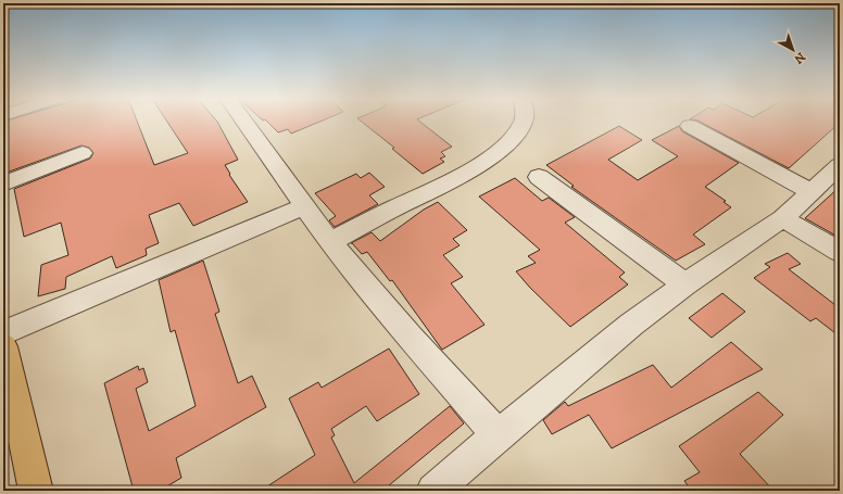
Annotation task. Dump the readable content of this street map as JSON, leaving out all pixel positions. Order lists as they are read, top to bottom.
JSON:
{
  "north": "bottom right"
}
